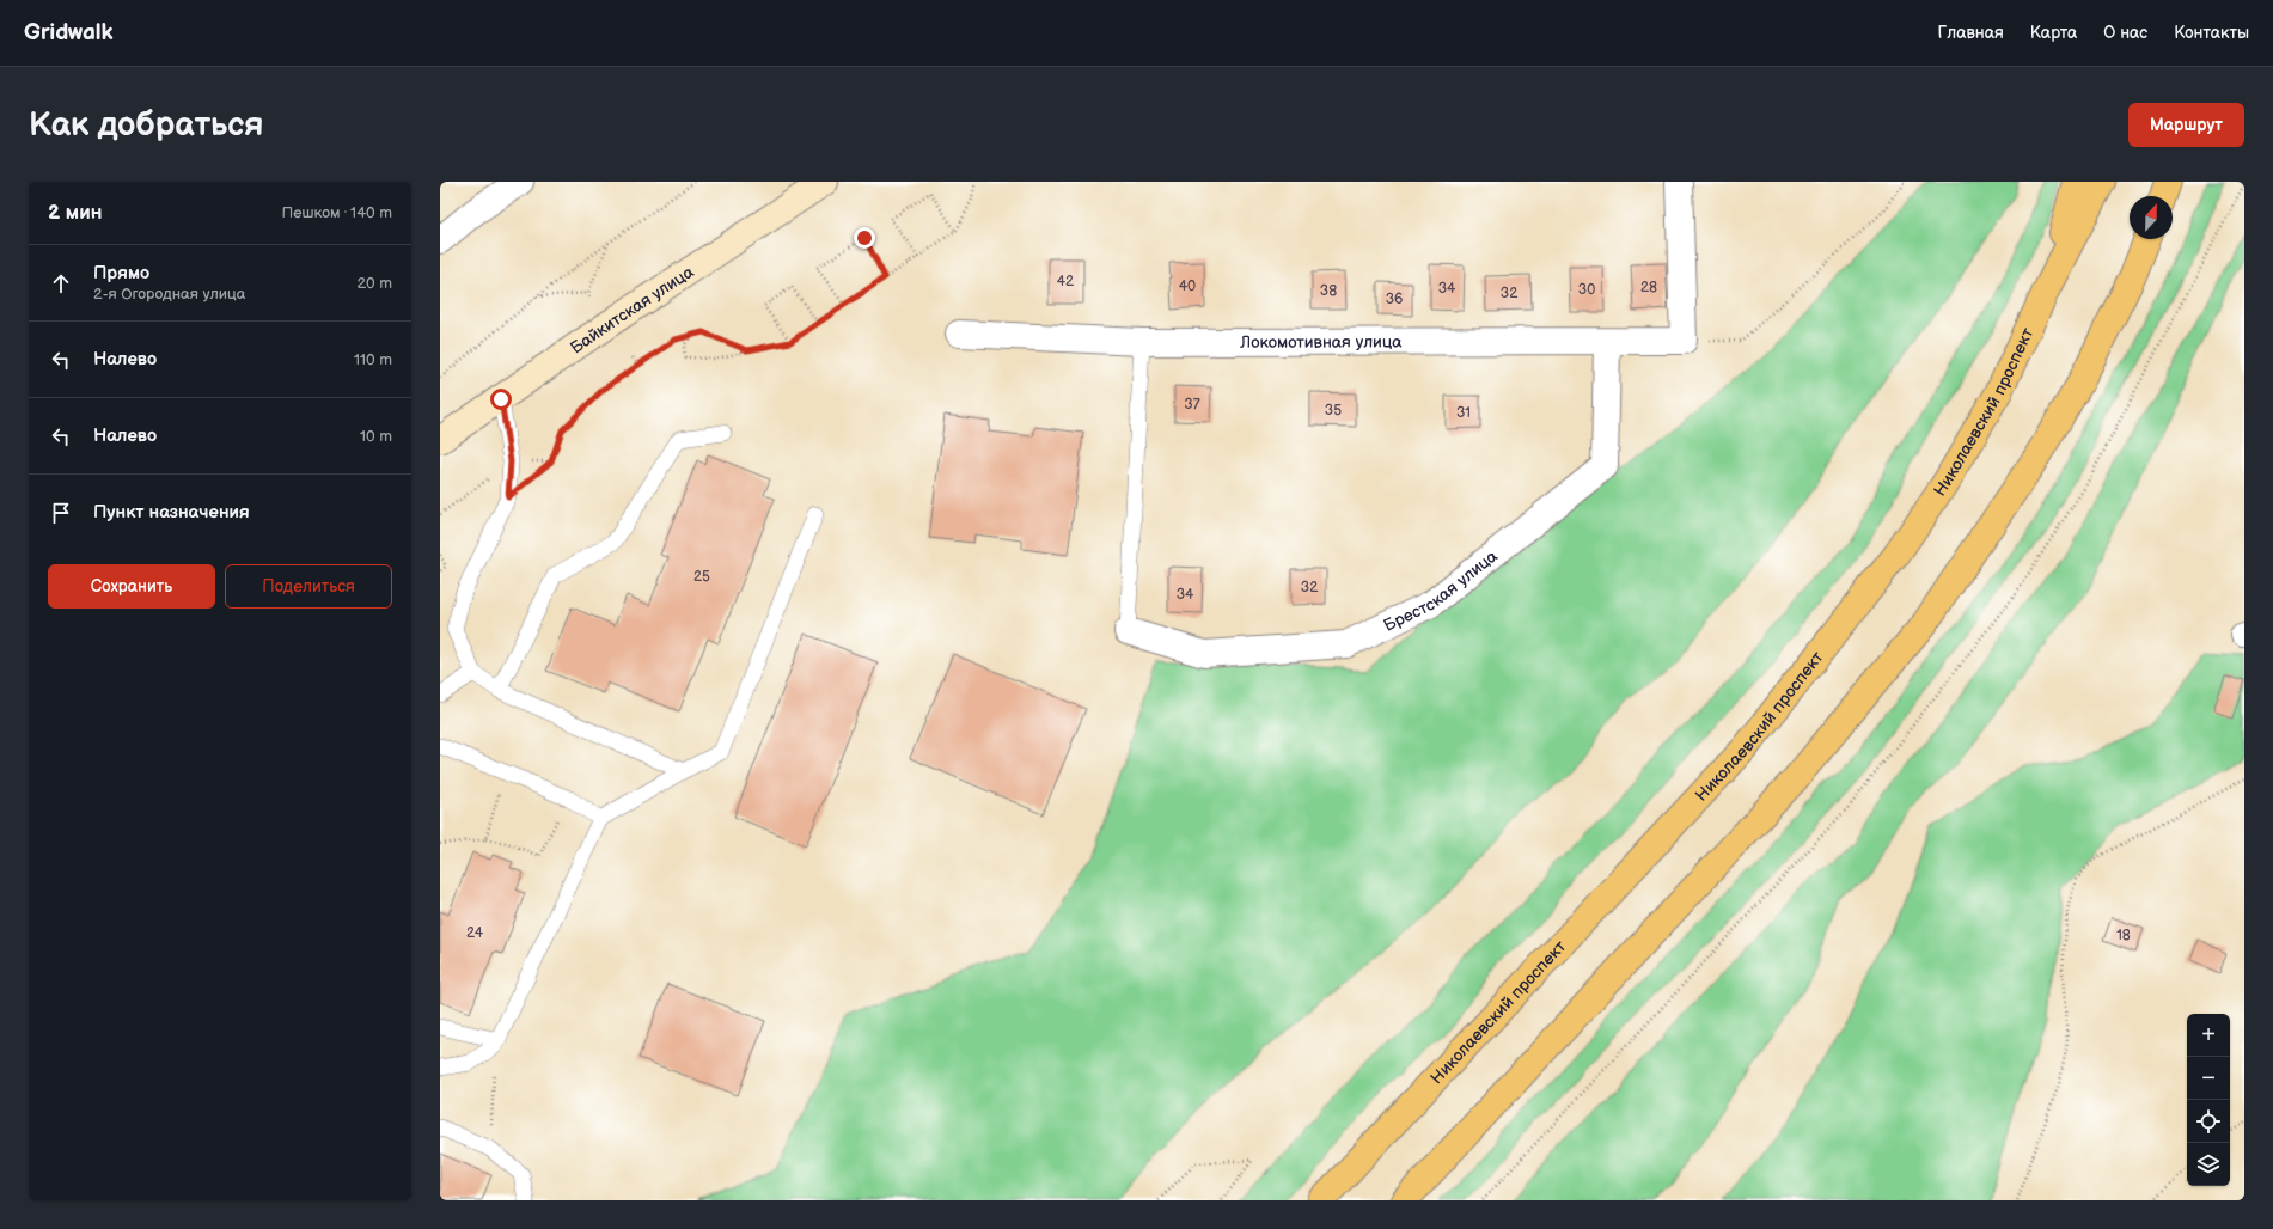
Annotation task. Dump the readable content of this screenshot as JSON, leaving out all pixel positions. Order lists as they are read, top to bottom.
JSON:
{
  "streets": {
    "main road": ["Байкитская улица", "Николаевский проспект"],
    "street": ["Локомотивная улица", "Брестская улица"]
  },
  "crossings": [
    ["Локомотивная улица", "Брестская улица"]
  ],
  "house_numbers": [
    "42",
    "40",
    "28",
    "34",
    "30",
    "38",
    "32",
    "36",
    "37",
    "35",
    "31",
    "25",
    "32",
    "34",
    "24",
    "18"
  ],
  "north": "top",
  "page": {
    "header": "Gridwalk",
    "nav": [
      "Главная",
      "Карта",
      "О нас",
      "Контакты"
    ],
    "buttons": [
      "Маршрут",
      ["Сохранить", "Поделиться"]
    ],
    "title": "Как добраться",
    "heading": ["2 мин", "Пешком · 140 m"],
    "list": [
      ["Прямо", "2-я Огородная улица", "20 m"],
      ["Налево", "110 m"],
      ["Налево", "10 m"],
      "Пункт назначения"
    ],
    "map_buttons": ["+", "−"]
  }
}
